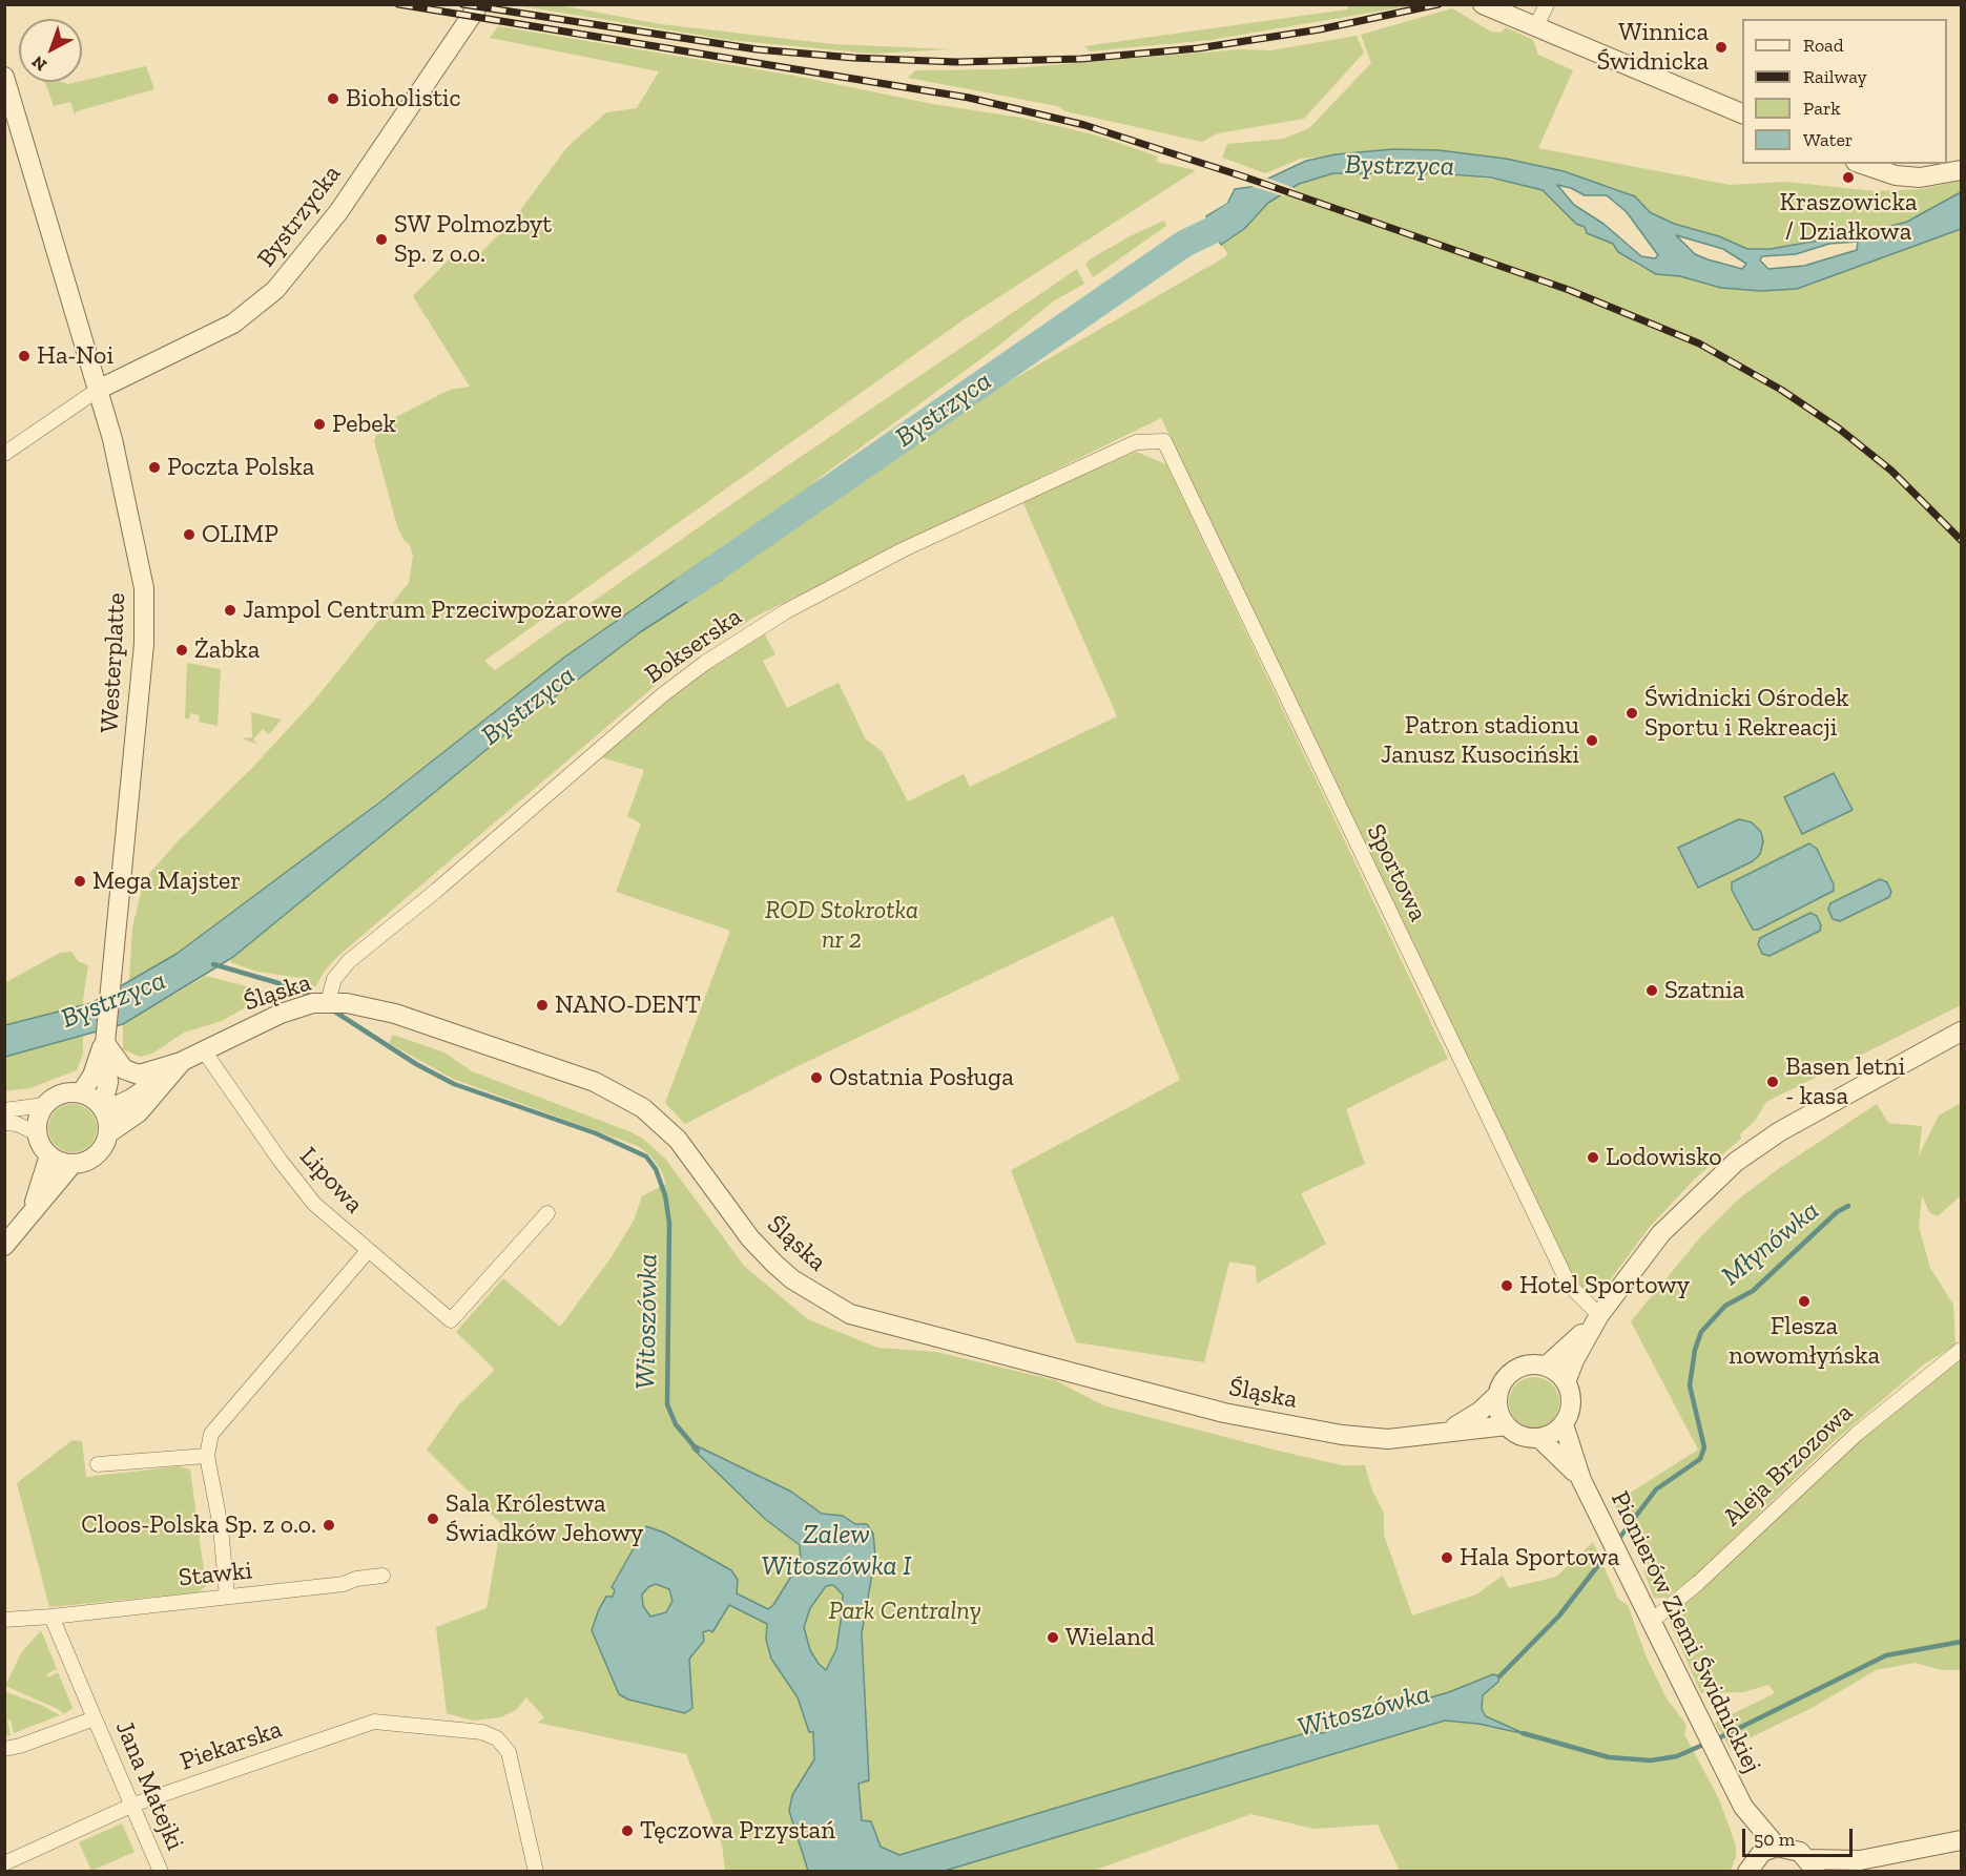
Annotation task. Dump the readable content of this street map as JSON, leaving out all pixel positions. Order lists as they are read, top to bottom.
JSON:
{
  "streets": {
    "street": [
      "Bystrzycka",
      "Bokserska",
      "Westerplatte",
      "Sportowa",
      "Śląska",
      "Lipowa",
      "Aleja Brzozowa",
      "Stawki",
      "Pionierów Ziemi Świdnickiej",
      "Piekarska",
      "Jana Matejki"
    ]
  },
  "crossings": [
    ["Bystrzycka", "Westerplatte"],
    ["Bokserska", "Sportowa"],
    ["Bokserska", "Śląska"],
    ["Westerplatte", "Śląska"],
    ["Śląska", "Lipowa"],
    ["Śląska", "Pionierów Ziemi Świdnickiej"],
    ["Aleja Brzozowa", "Pionierów Ziemi Świdnickiej"],
    ["Stawki", "Jana Matejki"],
    ["Piekarska", "Jana Matejki"]
  ],
  "water": [
    "Bystrzyca",
    "Młynówka",
    "Witoszówka",
    "Zalew Witoszówka I"
  ],
  "parks": ["ROD Stokrotka nr 2", "Park Centralny"],
  "places": [
    "Winnica Świdnicka",
    "Bioholistic",
    "Kraszowicka / Działkowa",
    "SW Polmozbyt Sp. z o.o.",
    "Ha-Noi",
    "Pebek",
    "Poczta Polska",
    "OLIMP",
    "Jampol Centrum Przeciwpożarowe",
    "Żabka",
    "Świdnicki Ośrodek Sportu i Rekreacji",
    "Patron stadionu Janusz Kusociński",
    "Mega Majster",
    "Szatnia",
    "NANO-DENT",
    "Ostatnia Posługa",
    "Basen letni - kasa",
    "Lodowisko",
    "Hotel Sportowy",
    "Flesza nowomłyńska",
    "Sala Królestwa Świadków Jehowy",
    "Cloos-Polska Sp. z o.o.",
    "Hala Sportowa",
    "Wieland",
    "Tęczowa Przystań"
  ],
  "legend": [
    "Road",
    "Railway",
    "Park",
    "Water"
  ],
  "scale_bar": "50 m",
  "north": "bottom left"
}
